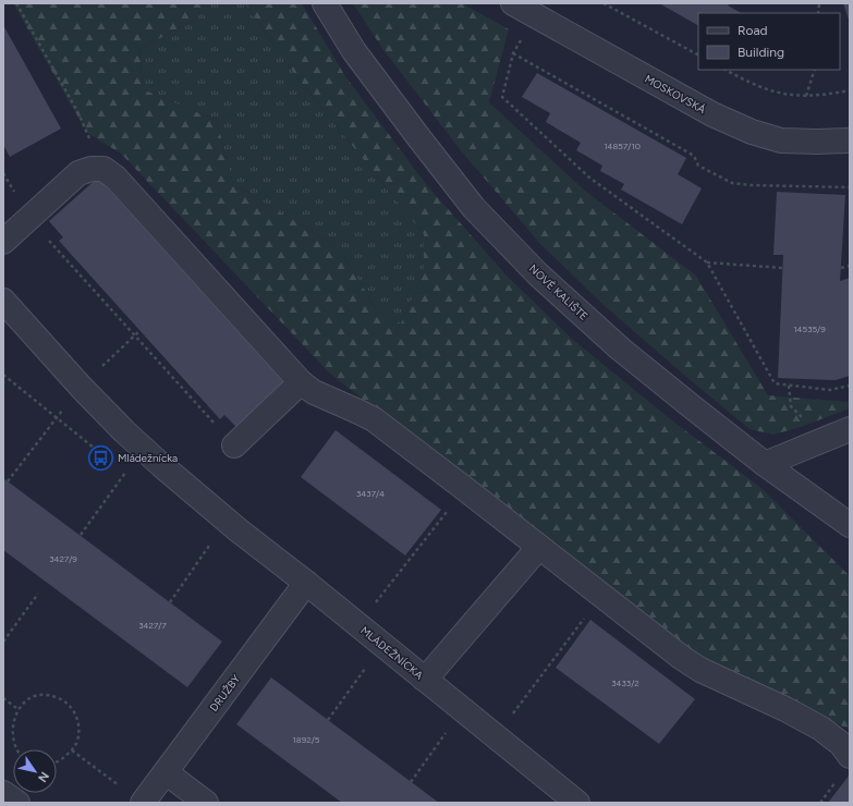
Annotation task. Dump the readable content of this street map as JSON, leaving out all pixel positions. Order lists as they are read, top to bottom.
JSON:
{
  "streets": {
    "street": [
      "MOSKOVSKÁ",
      "NOVÉ KALIŠTE",
      "MLÁDEŽNÍCKA",
      "DRUŽBY"
    ]
  },
  "crossings": [
    ["MLÁDEŽNÍCKA", "DRUŽBY"]
  ],
  "places": {
    "bus stop": ["Mládežnícka"]
  },
  "house_numbers": [
    "14857/10",
    "14535/9",
    "3437/4",
    "3427/9",
    "3427/7",
    "3433/2",
    "1892/5"
  ],
  "legend": ["Road", "Building"],
  "north": "bottom right"
}
